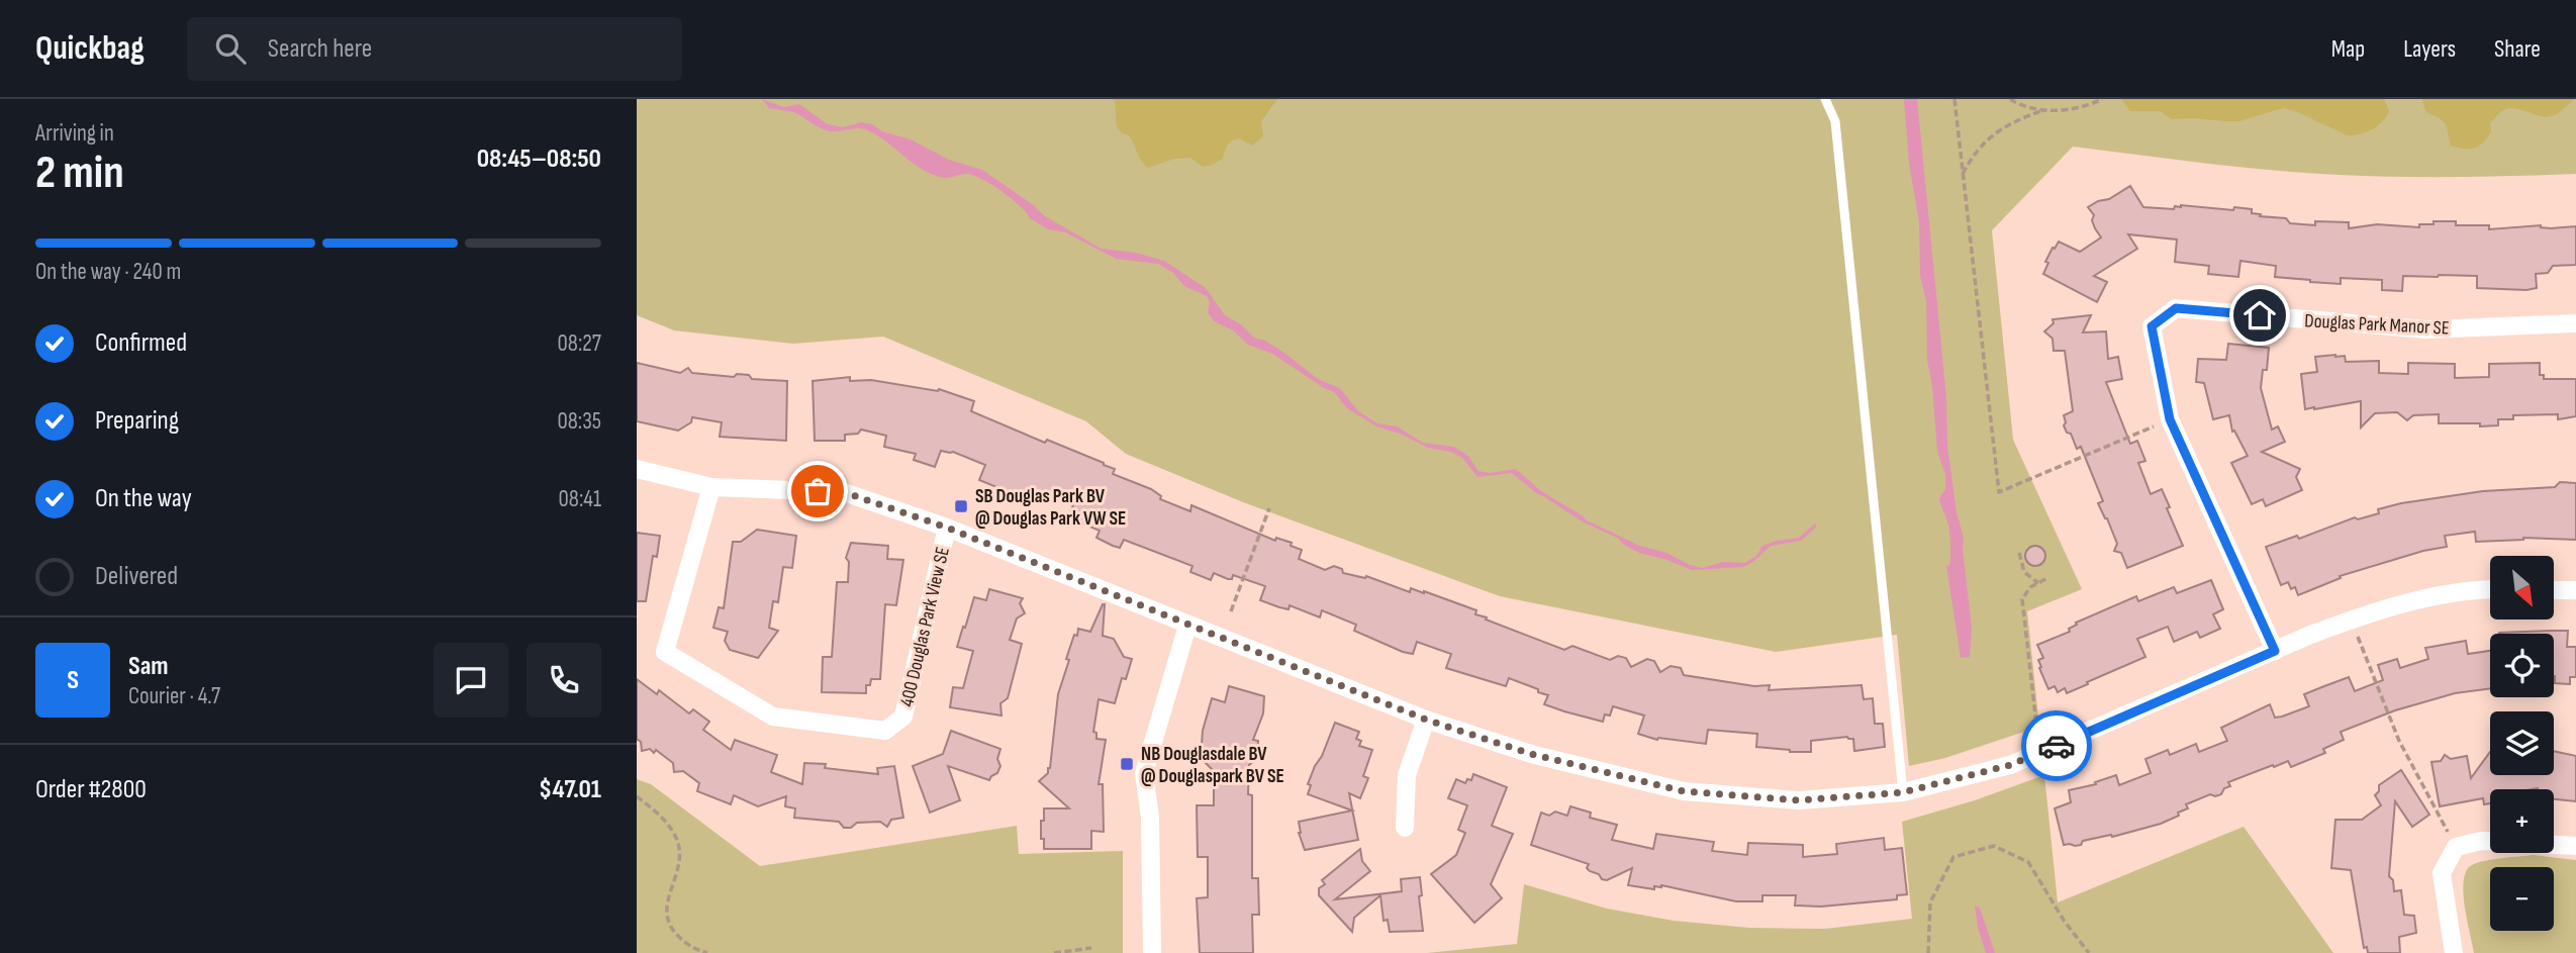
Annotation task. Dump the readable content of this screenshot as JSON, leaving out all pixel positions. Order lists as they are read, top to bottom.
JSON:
{
  "streets": {
    "street": ["Douglas Park Manor SE", "400 Douglas Park View SE"]
  },
  "places": {
    "transit": ["SB Douglas Park BV @ Douglas Park VW SE", "NB Douglasdale BV @ Douglaspark BV SE"]
  },
  "north": "bottom right",
  "page": {
    "header": "Quickbag",
    "search": "Search here",
    "nav": ["Map", "Layers", "Share"],
    "heading": ["2 min", "Arriving in", "08:45–08:50"],
    "panel": [
      "Sam",
      "Courier · 4.7",
      "Order #2800",
      "$47.01"
    ],
    "bar": "On the way · 240 m",
    "list": [
      ["Confirmed", "08:27"],
      ["Preparing", "08:35"],
      ["On the way", "08:41"],
      "Delivered"
    ],
    "map_buttons": ["+", "−"],
    "round": "S"
  }
}
